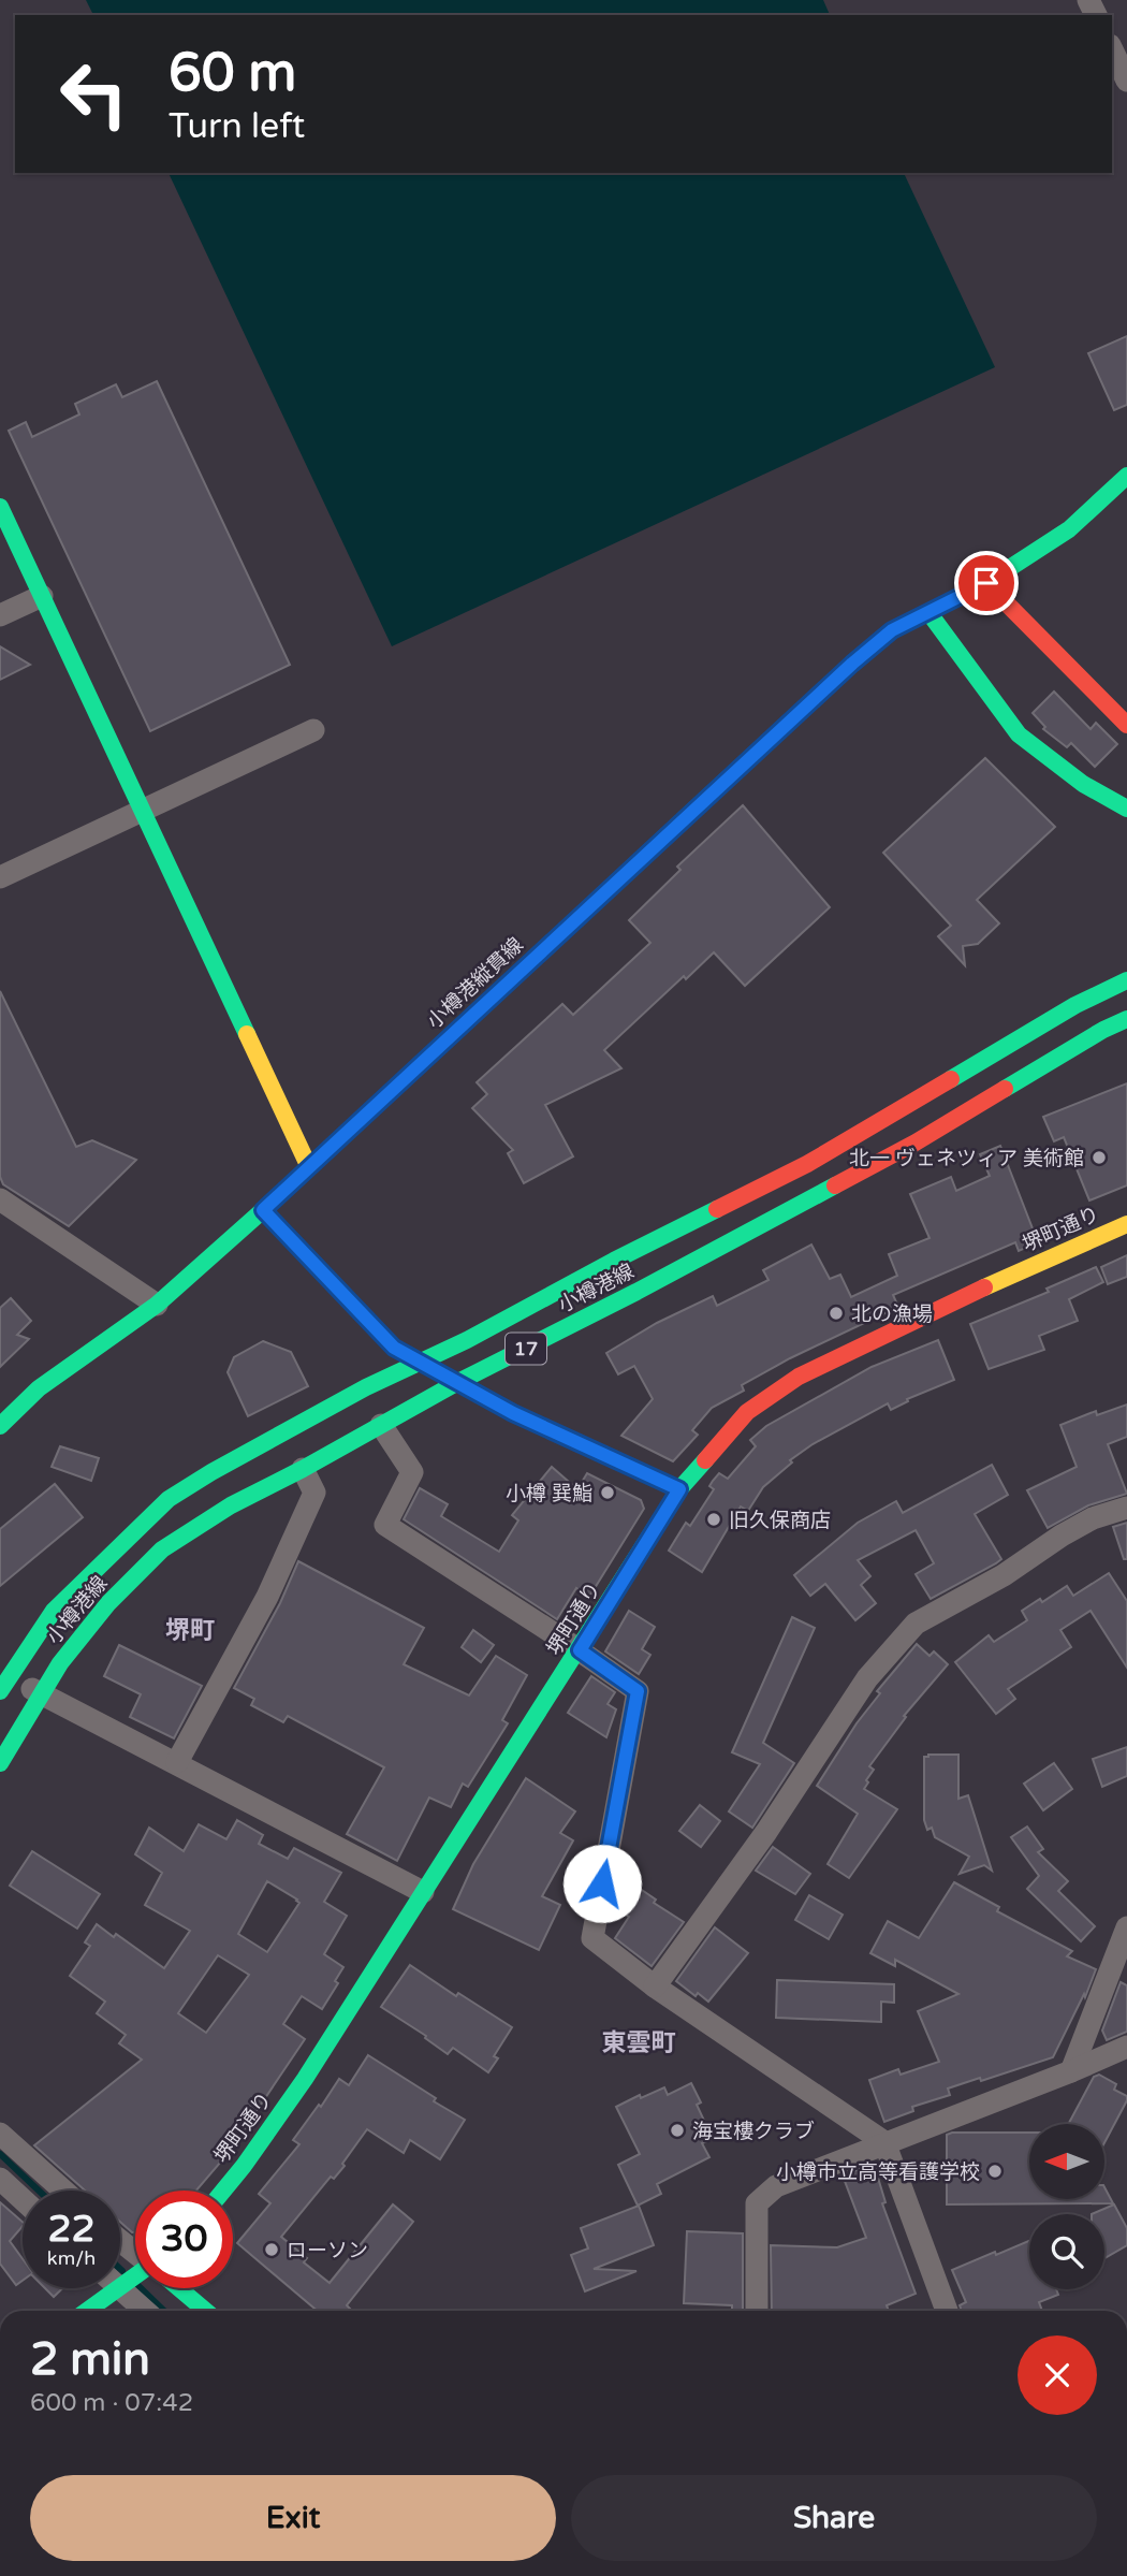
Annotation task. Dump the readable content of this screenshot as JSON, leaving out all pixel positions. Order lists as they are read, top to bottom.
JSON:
{
  "streets": {
    "street": [
      "小樽港縦貫線",
      "堺町通り",
      "小樽港線",
      "17"
    ]
  },
  "districts": ["堺町", "東雲町"],
  "places": [
    "北一 ヴェネツィア 美術館",
    "北の漁場",
    "小樽 巽鮨",
    "旧久保商店",
    "海宝樓クラブ",
    "小樽市立高等看護学校",
    "ローソン"
  ],
  "north": "left",
  "page": {
    "turn": ["60 m", "Turn left"],
    "speed": "22 km/h",
    "limit": "30",
    "heading": ["2 min", "600 m · 07:42"],
    "buttons": ["Exit", "Share"]
  }
}
